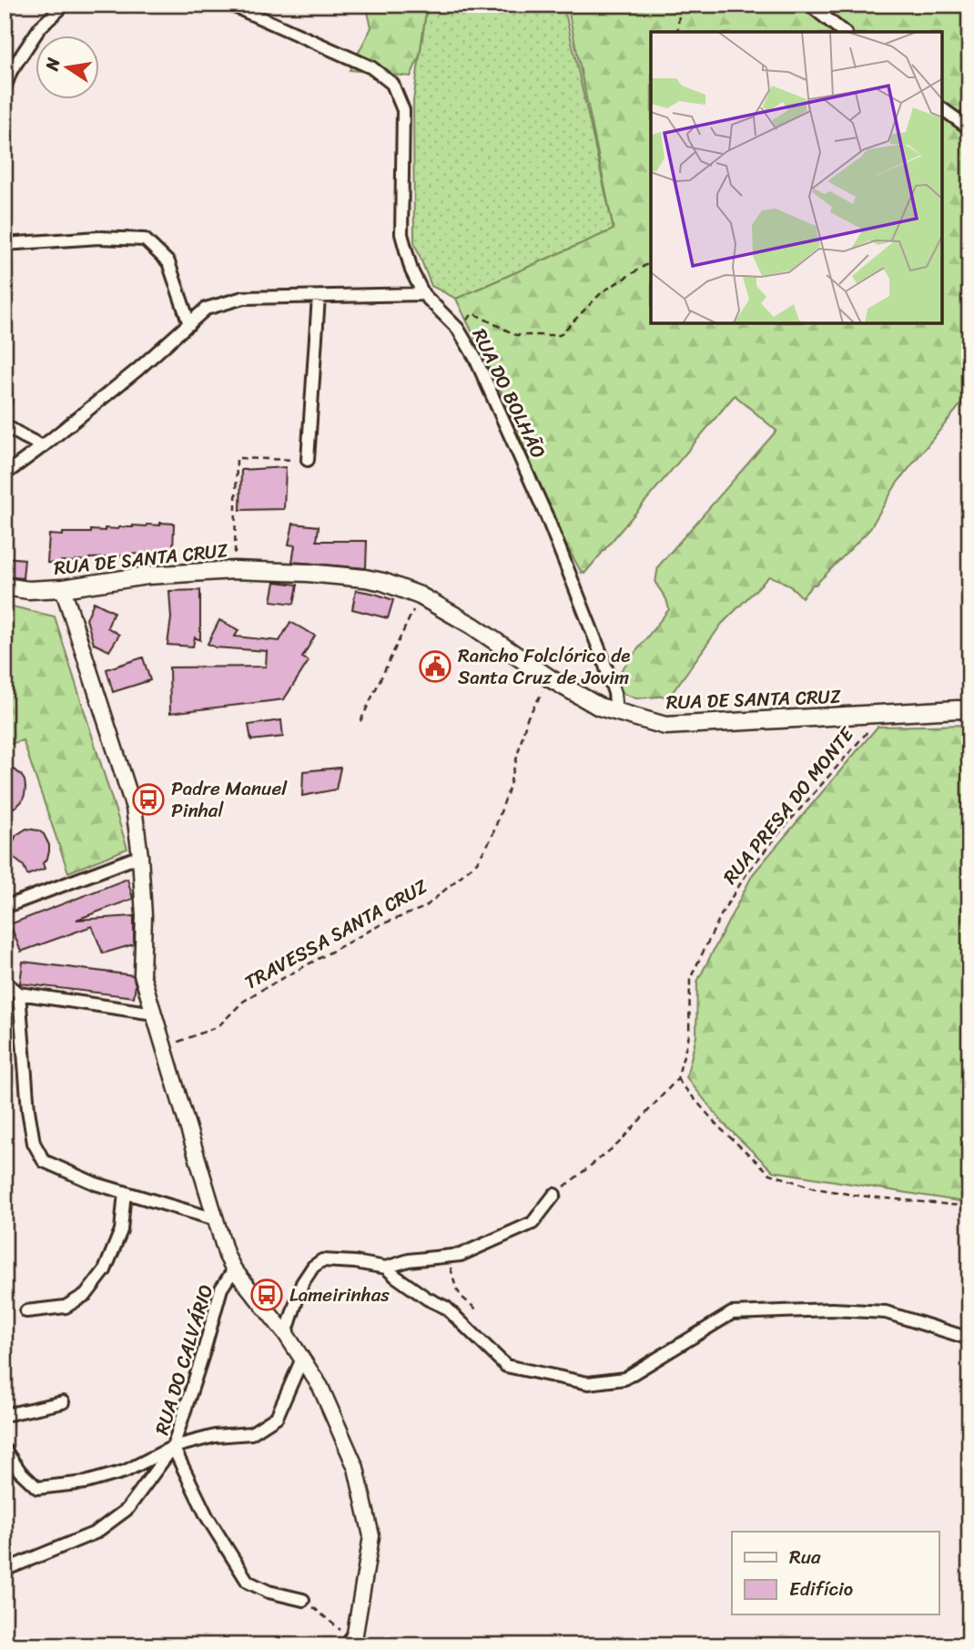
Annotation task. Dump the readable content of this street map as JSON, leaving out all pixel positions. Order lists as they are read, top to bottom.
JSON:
{
  "streets": {
    "main road": ["RUA DE SANTA CRUZ"],
    "street": ["RUA DO BOLHÃO", "RUA DO CALVÁRIO"],
    "path": ["RUA PRESA DO MONTE", "TRAVESSA SANTA CRUZ"]
  },
  "crossings": [
    ["RUA DO BOLHÃO", "RUA DE SANTA CRUZ"],
    ["RUA DE SANTA CRUZ", "RUA PRESA DO MONTE"],
    ["RUA DE SANTA CRUZ", "TRAVESSA SANTA CRUZ"]
  ],
  "places": {
    "public building": ["Rancho Folclórico de Santa Cruz de Jovim"],
    "bus stop": ["Padre Manuel Pinhal", "Lameirinhas"]
  },
  "legend": ["Rua", "Edifício"],
  "north": "left"
}
